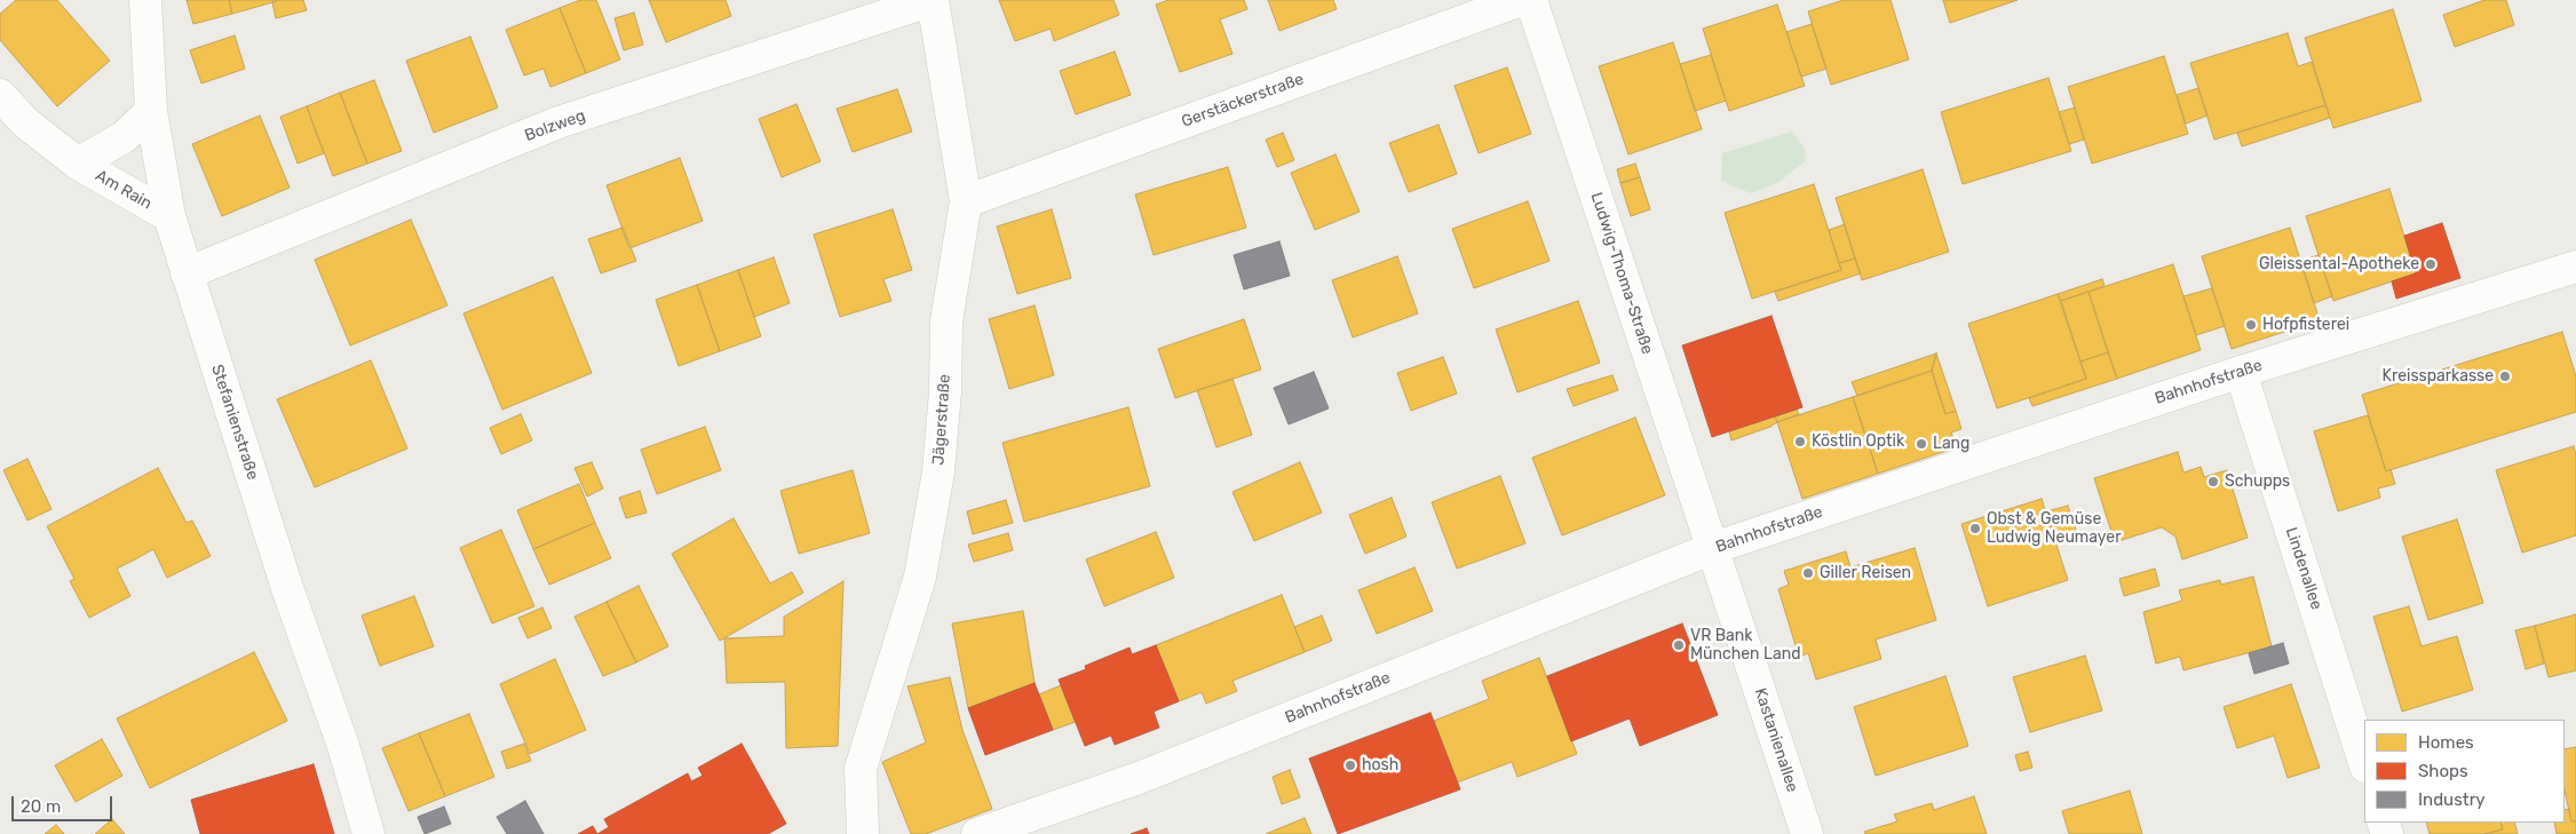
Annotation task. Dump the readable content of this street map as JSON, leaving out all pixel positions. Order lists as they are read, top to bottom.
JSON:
{
  "streets": {
    "street": [
      "Gerstäckerstraße",
      "Bolzweg",
      "Am Rain",
      "Ludwig-Thoma-Straße",
      "Bahnhofstraße",
      "Jägerstraße",
      "Stefanienstraße",
      "Lindenallee",
      "Kastanienallee"
    ]
  },
  "crossings": [
    ["Gerstäckerstraße", "Jägerstraße"],
    ["Bolzweg", "Jägerstraße"],
    ["Bolzweg", "Stefanienstraße"],
    ["Am Rain", "Stefanienstraße"],
    ["Ludwig-Thoma-Straße", "Bahnhofstraße"],
    ["Ludwig-Thoma-Straße", "Kastanienallee"],
    ["Bahnhofstraße", "Lindenallee"],
    ["Bahnhofstraße", "Kastanienallee"]
  ],
  "places": [
    "Gleissental-Apotheke",
    "Hofpfisterei",
    "Kreissparkasse",
    "Köstlin Optik",
    "Lang",
    "Schupps",
    "Obst & Gemüse Ludwig Neumayer",
    "Giller Reisen",
    "VR Bank München Land",
    "hosh"
  ],
  "legend": ["Homes", "Shops", "Industry"],
  "scale_bar": "20 m"
}
